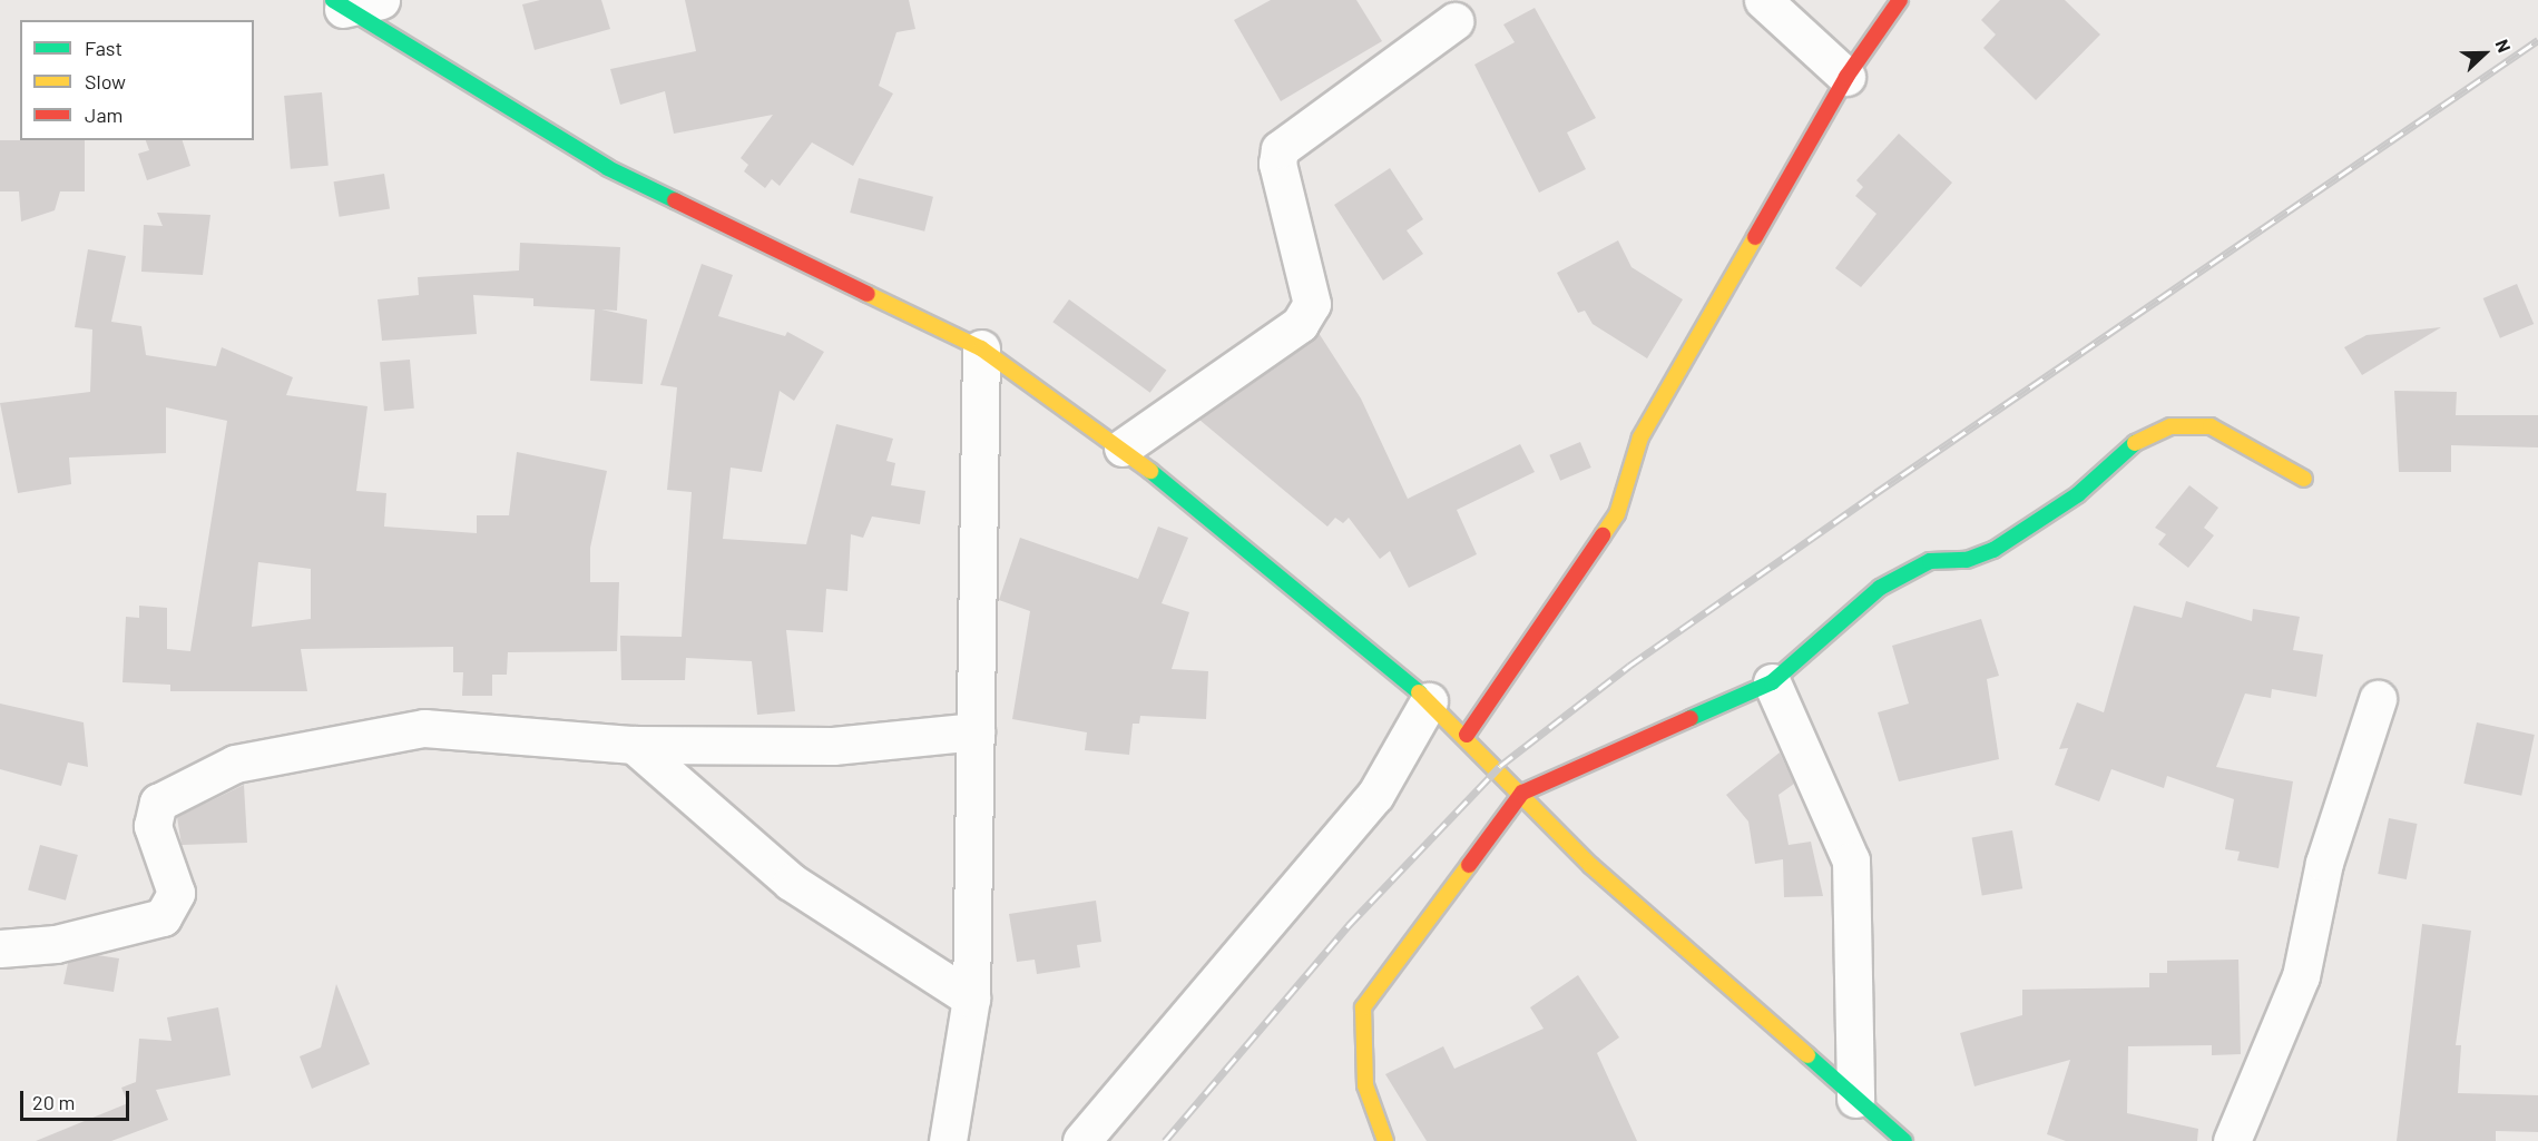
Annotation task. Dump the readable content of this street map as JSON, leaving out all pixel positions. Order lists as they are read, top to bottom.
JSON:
{
  "legend": ["Fast", "Slow", "Jam"],
  "scale_bar": "20 m",
  "north": "right"
}
